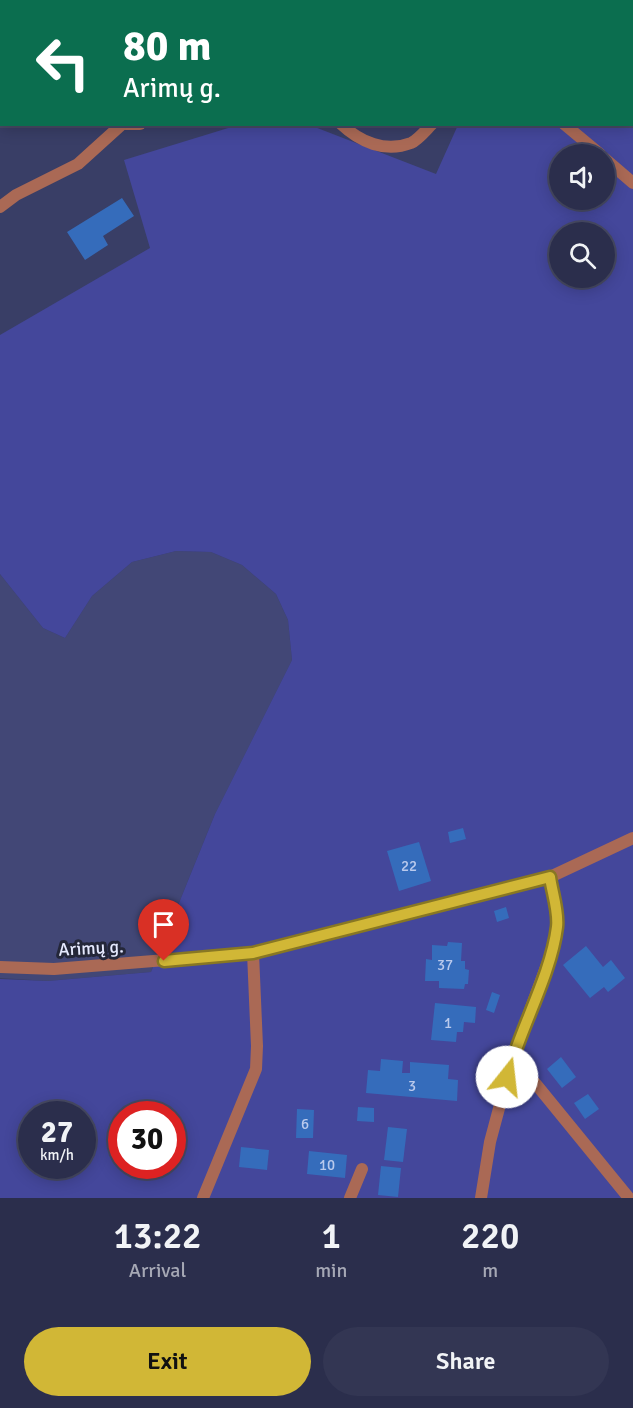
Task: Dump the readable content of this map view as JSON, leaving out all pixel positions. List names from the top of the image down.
{
  "streets": {
    "street": ["Arimų g."]
  },
  "house_numbers": [
    "22",
    "37",
    "1",
    "3",
    "6",
    "10"
  ],
  "page": {
    "turn": ["80 m", "Arimų g."],
    "speed": "27 km/h",
    "limit": "30",
    "eta": [
      "13:22",
      "Arrival",
      "1",
      "min",
      "220",
      "m"
    ],
    "buttons": ["Exit", "Share"]
  }
}
